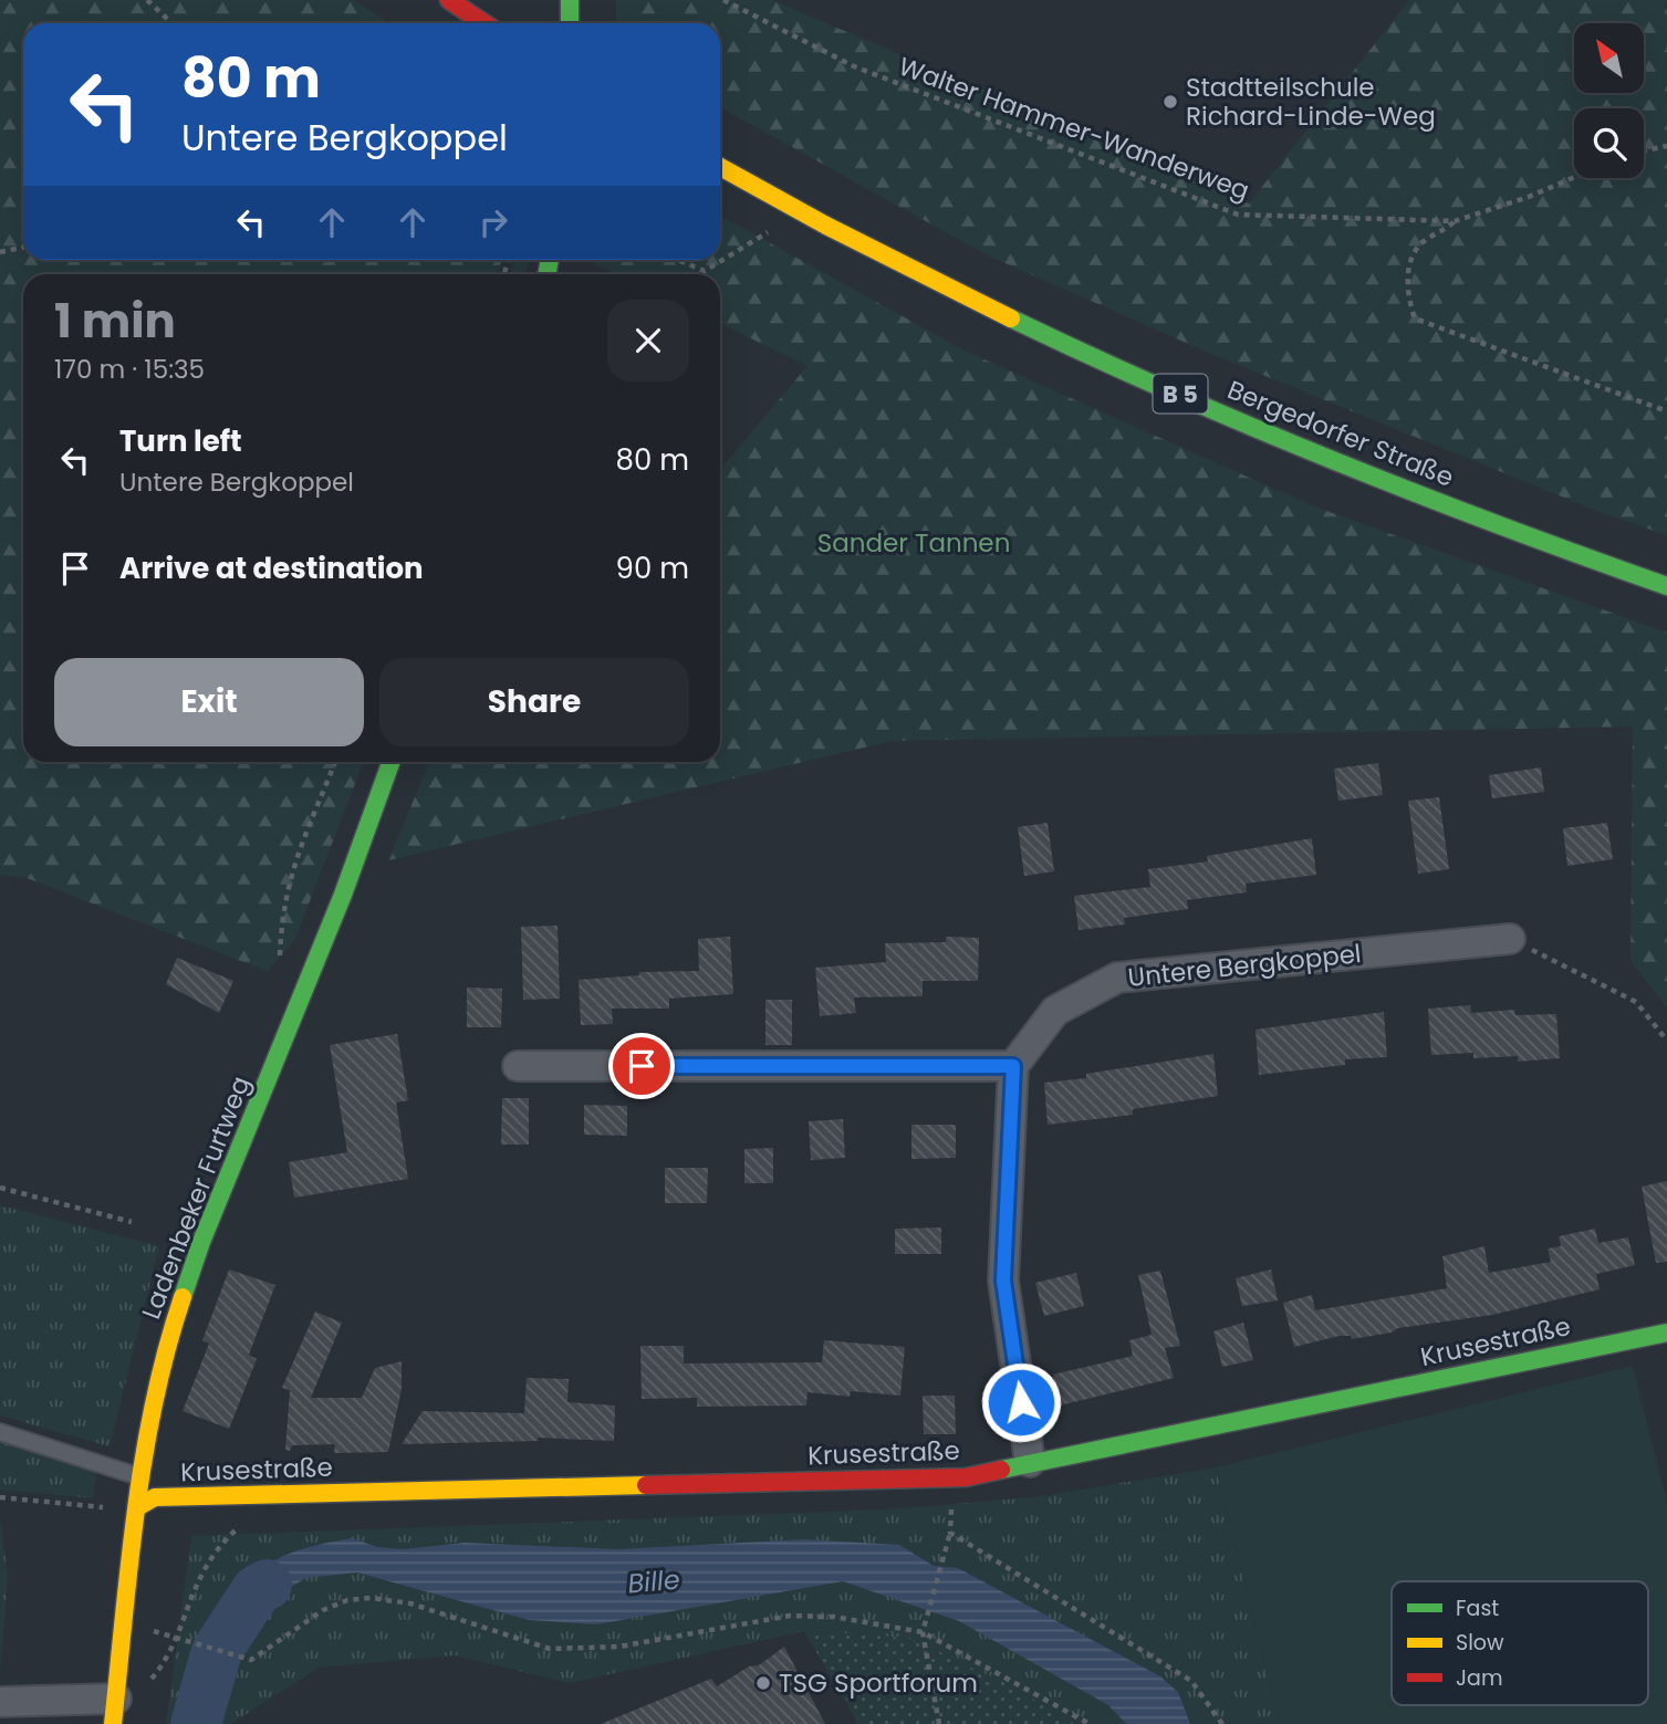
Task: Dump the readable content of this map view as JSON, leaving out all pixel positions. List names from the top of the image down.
{
  "streets": {
    "street": [
      "B 5",
      "Bergedorfer Straße",
      "Untere Bergkoppel",
      "Ladenbeker Furtweg",
      "Krusestraße"
    ],
    "path": ["Walter Hammer-Wanderweg"]
  },
  "crossings": [
    ["Ladenbeker Furtweg", "Krusestraße"]
  ],
  "water": ["Bille"],
  "parks": ["Sander Tannen"],
  "places": ["Stadtteilschule Richard-Linde-Weg", "TSG Sportforum"],
  "legend": ["Fast", "Slow", "Jam"],
  "north": "top left",
  "page": {
    "turn": ["80 m", "Untere Bergkoppel"],
    "heading": ["1 min", "170 m · 15:35"],
    "list": [
      {
        "name": "Turn left",
        "note": "Untere Bergkoppel",
        "value": "80 m"
      },
      {
        "name": "Arrive at destination",
        "value": "90 m"
      }
    ],
    "buttons": ["Exit", "Share"]
  }
}
